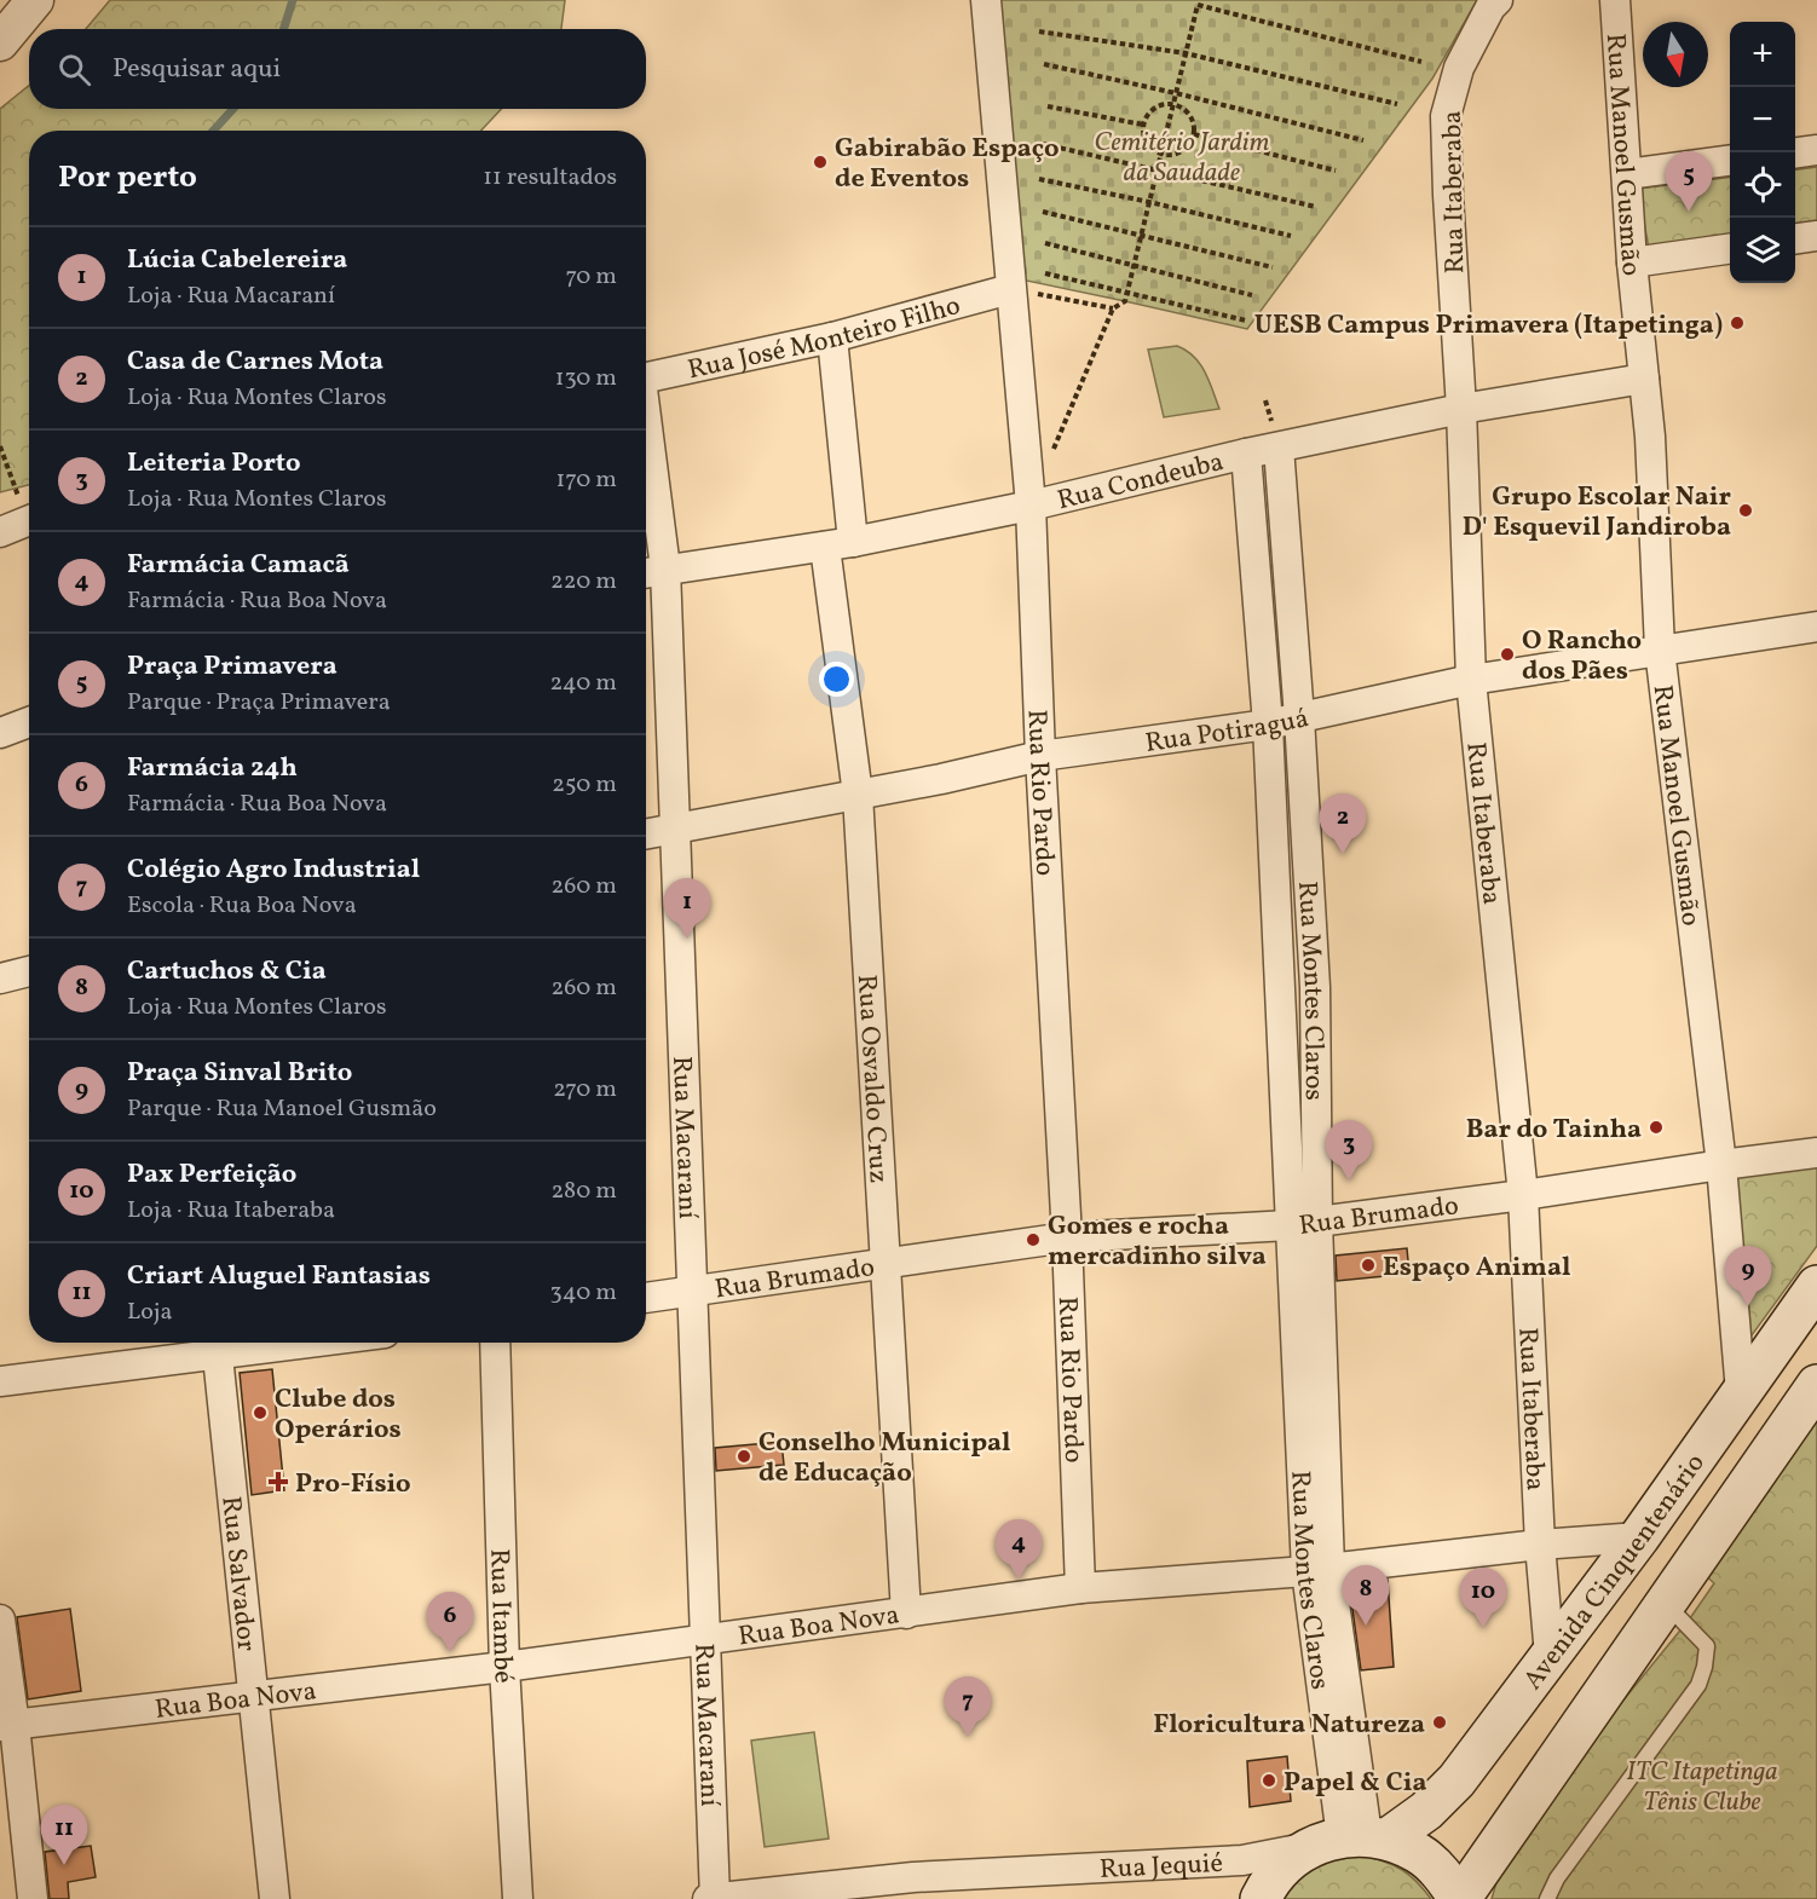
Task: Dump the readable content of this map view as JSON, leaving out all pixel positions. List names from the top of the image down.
{
  "streets": {
    "main road": ["Avenida Cinquentenário"],
    "street": [
      "Rua Manoel Gusmão",
      "Rua Itaberaba",
      "Rua José Monteiro Filho",
      "Rua Condeuba",
      "Rua Potiraguá",
      "Rua Rio Pardo",
      "Rua Montes Claros",
      "Rua Osvaldo Cruz",
      "Rua Macaraní",
      "Rua Brumado",
      "Rua Salvador",
      "Rua Itambé",
      "Rua Boa Nova",
      "Rua Jequié"
    ]
  },
  "crossings": [
    ["Rua Manoel Gusmão", "Rua Condeuba"],
    ["Rua Manoel Gusmão", "Rua Potiraguá"],
    ["Rua Manoel Gusmão", "Rua Brumado"],
    ["Rua Manoel Gusmão", "Avenida Cinquentenário"],
    ["Rua Itaberaba", "Rua Condeuba"],
    ["Rua Itaberaba", "Rua Potiraguá"],
    ["Rua Itaberaba", "Rua Brumado"],
    ["Rua Itaberaba", "Avenida Cinquentenário"],
    ["Rua Itaberaba", "Rua Boa Nova"],
    ["Rua José Monteiro Filho", "Rua Rio Pardo"],
    ["Rua José Monteiro Filho", "Rua Osvaldo Cruz"],
    ["Rua Condeuba", "Rua Rio Pardo"],
    ["Rua Condeuba", "Rua Montes Claros"],
    ["Rua Condeuba", "Rua Osvaldo Cruz"],
    ["Rua Condeuba", "Rua Macaraní"],
    ["Rua Potiraguá", "Rua Rio Pardo"],
    ["Rua Potiraguá", "Rua Montes Claros"],
    ["Rua Potiraguá", "Rua Osvaldo Cruz"],
    ["Rua Potiraguá", "Rua Macaraní"],
    ["Rua Rio Pardo", "Rua Brumado"],
    ["Rua Rio Pardo", "Rua Boa Nova"],
    ["Rua Montes Claros", "Rua Brumado"],
    ["Rua Montes Claros", "Avenida Cinquentenário"],
    ["Rua Montes Claros", "Rua Boa Nova"],
    ["Rua Montes Claros", "Rua Jequié"],
    ["Rua Osvaldo Cruz", "Rua Brumado"],
    ["Rua Osvaldo Cruz", "Rua Boa Nova"],
    ["Rua Macaraní", "Rua Brumado"],
    ["Rua Macaraní", "Rua Boa Nova"],
    ["Rua Macaraní", "Rua Jequié"],
    ["Avenida Cinquentenário", "Rua Boa Nova"],
    ["Avenida Cinquentenário", "Rua Jequié"],
    ["Rua Salvador", "Rua Boa Nova"],
    ["Rua Itambé", "Rua Boa Nova"]
  ],
  "parks": ["Cemitério Jardim da Saudade", "ITC Itapetinga Tênis Clube"],
  "places": {
    "other": [
      "Gabirabão Espaço de Eventos",
      "UESB Campus Primavera (Itapetinga)",
      "Grupo Escolar Nair D' Esquevil Jandiroba",
      "O Rancho dos Pães",
      "Bar do Tainha",
      "Gomes e rocha mercadinho silva",
      "Espaço Animal",
      "Clube dos Operários",
      "Conselho Municipal de Educação",
      "Floricultura Natureza",
      "Papel & Cia"
    ],
    "health": ["Pro-Físio"]
  },
  "north": "bottom",
  "page": {
    "map_buttons": ["+", "−"],
    "search": "Pesquisar aqui",
    "heading": ["Por perto", "11 resultados"],
    "pins": [
      "5",
      "2",
      "1",
      "3",
      "9",
      "4",
      "8",
      "10",
      "6",
      "7",
      "11"
    ],
    "list": [
      {
        "mark": "1",
        "name": "Lúcia Cabelereira",
        "note": "Loja · Rua Macaraní",
        "value": "70 m"
      },
      {
        "mark": "2",
        "name": "Casa de Carnes Mota",
        "note": "Loja · Rua Montes Claros",
        "value": "130 m"
      },
      {
        "mark": "3",
        "name": "Leiteria Porto",
        "note": "Loja · Rua Montes Claros",
        "value": "170 m"
      },
      {
        "mark": "4",
        "name": "Farmácia Camacã",
        "note": "Farmácia · Rua Boa Nova",
        "value": "220 m"
      },
      {
        "mark": "5",
        "name": "Praça Primavera",
        "note": "Parque · Praça Primavera",
        "value": "240 m"
      },
      {
        "mark": "6",
        "name": "Farmácia 24h",
        "note": "Farmácia · Rua Boa Nova",
        "value": "250 m"
      },
      {
        "mark": "7",
        "name": "Colégio Agro Industrial",
        "note": "Escola · Rua Boa Nova",
        "value": "260 m"
      },
      {
        "mark": "8",
        "name": "Cartuchos & Cia",
        "note": "Loja · Rua Montes Claros",
        "value": "260 m"
      },
      {
        "mark": "9",
        "name": "Praça Sinval Brito",
        "note": "Parque · Rua Manoel Gusmão",
        "value": "270 m"
      },
      {
        "mark": "10",
        "name": "Pax Perfeição",
        "note": "Loja · Rua Itaberaba",
        "value": "280 m"
      },
      {
        "mark": "11",
        "name": "Criart Aluguel Fantasias",
        "note": "Loja",
        "value": "340 m"
      }
    ]
  }
}
